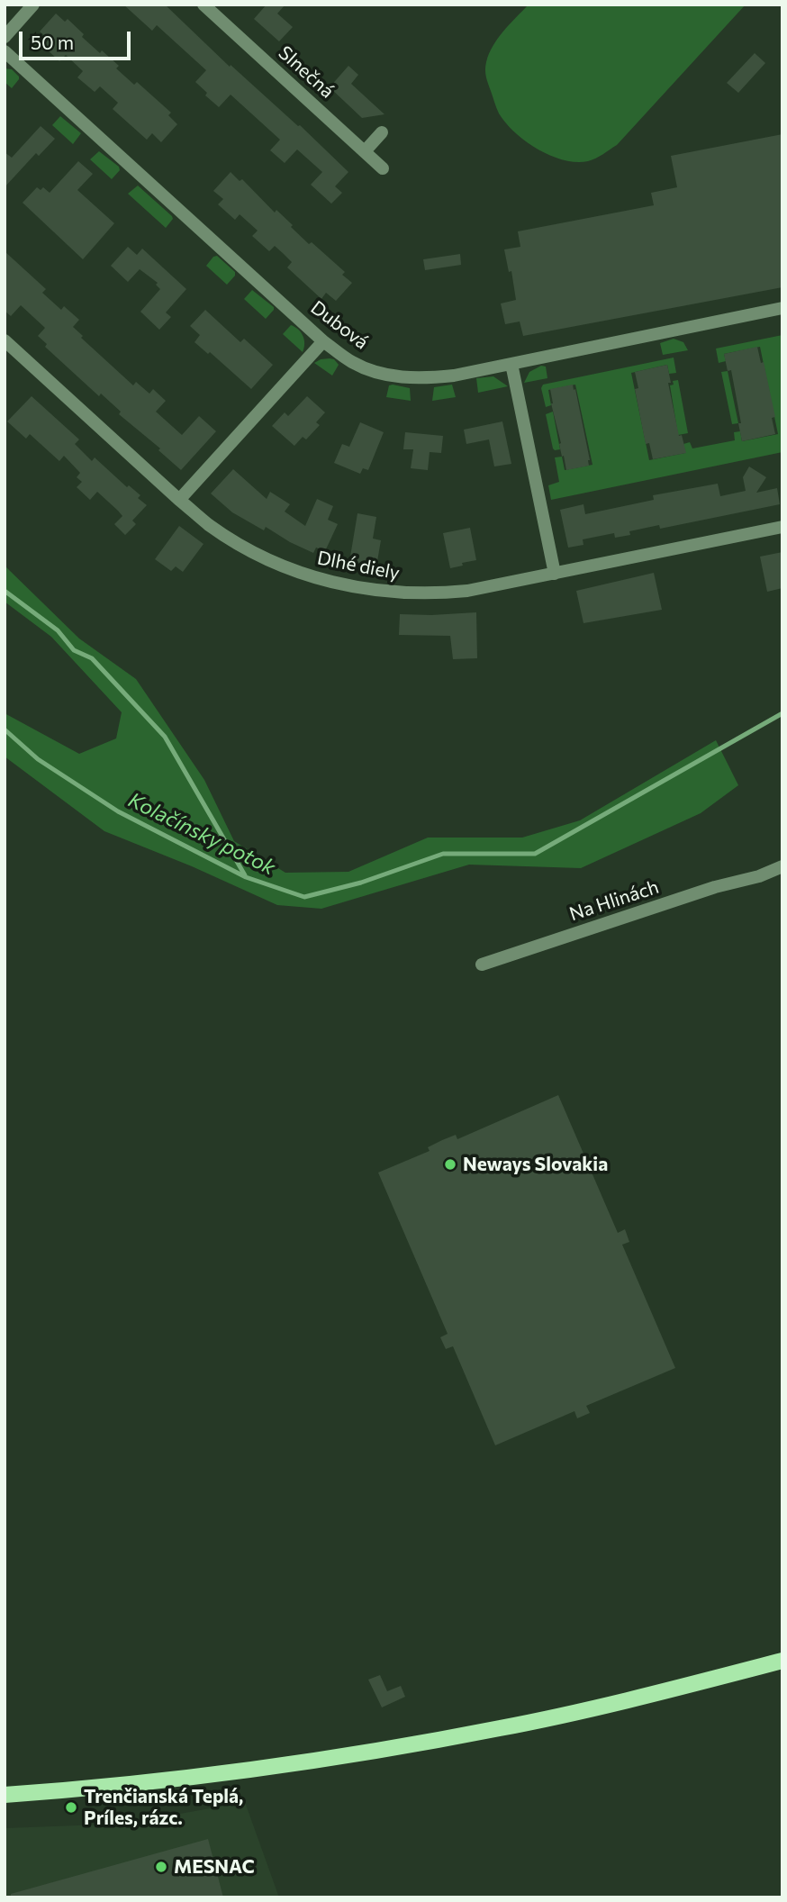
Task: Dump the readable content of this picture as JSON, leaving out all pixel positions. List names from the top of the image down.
{
  "streets": {
    "street": [
      "Slnečná",
      "Dubová",
      "Dlhé diely",
      "Na Hlinách"
    ]
  },
  "water": ["Kolačínsky potok"],
  "places": ["Neways Slovakia", "Trenčianská Teplá, Príles, rázc.", "MESNAC"],
  "scale_bar": "50 m"
}
